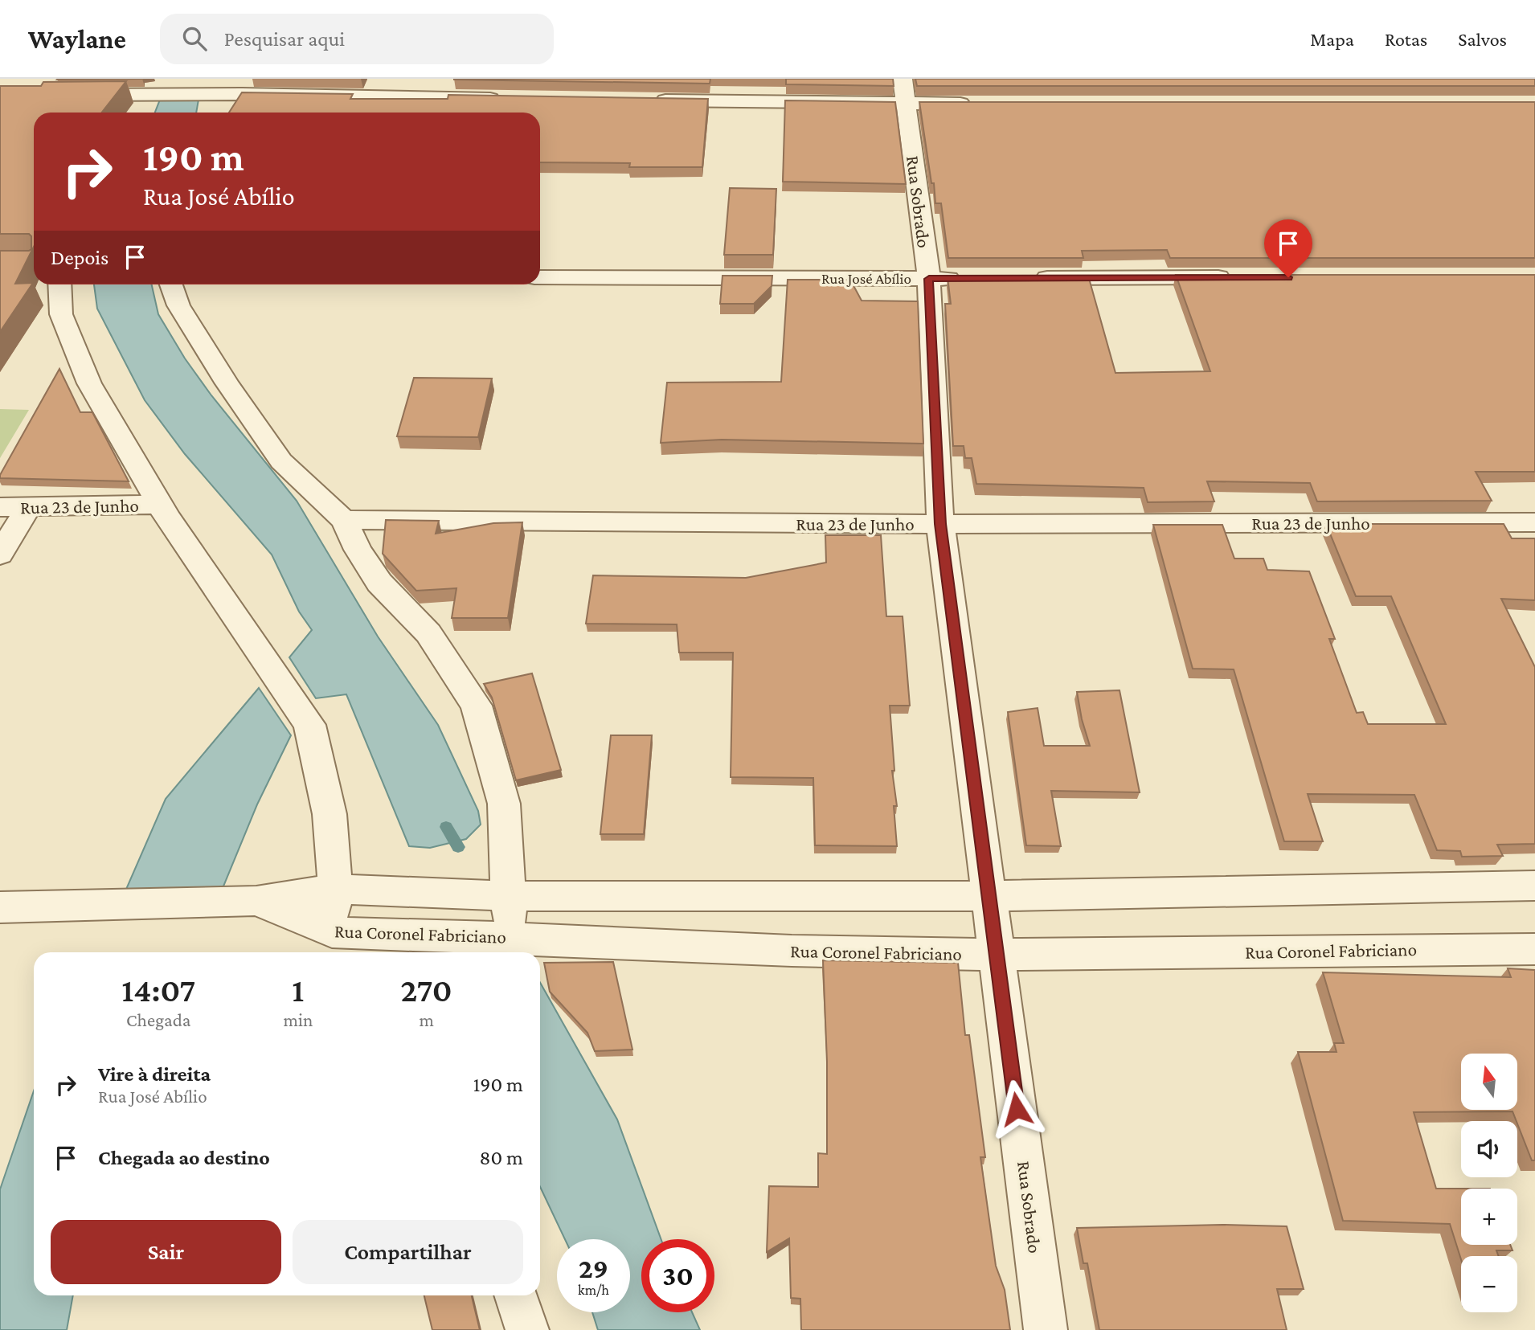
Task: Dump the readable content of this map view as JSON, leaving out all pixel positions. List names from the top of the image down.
{
  "streets": {
    "street": [
      "Rua Sobrado",
      "Rua José Abílio",
      "Rua 23 de Junho",
      "Rua Coronel Fabriciano"
    ]
  },
  "crossings": [
    ["Rua Sobrado", "Rua José Abílio"],
    ["Rua Sobrado", "Rua 23 de Junho"],
    ["Rua Sobrado", "Rua Coronel Fabriciano"]
  ],
  "north": "top",
  "page": {
    "header": "Waylane",
    "search": "Pesquisar aqui",
    "nav": ["Mapa", "Rotas", "Salvos"],
    "turn": ["190 m", "Rua José Abílio"],
    "then": "Depois",
    "eta": [
      "14:07",
      "Chegada",
      "1",
      "min",
      "270",
      "m"
    ],
    "list": [
      {
        "name": "Vire à direita",
        "note": "Rua José Abílio",
        "value": "190 m"
      },
      {
        "name": "Chegada ao destino",
        "value": "80 m"
      }
    ],
    "map_buttons": ["+", "−"],
    "buttons": ["Sair", "Compartilhar"],
    "speed": "29 km/h",
    "limit": "30"
  }
}
